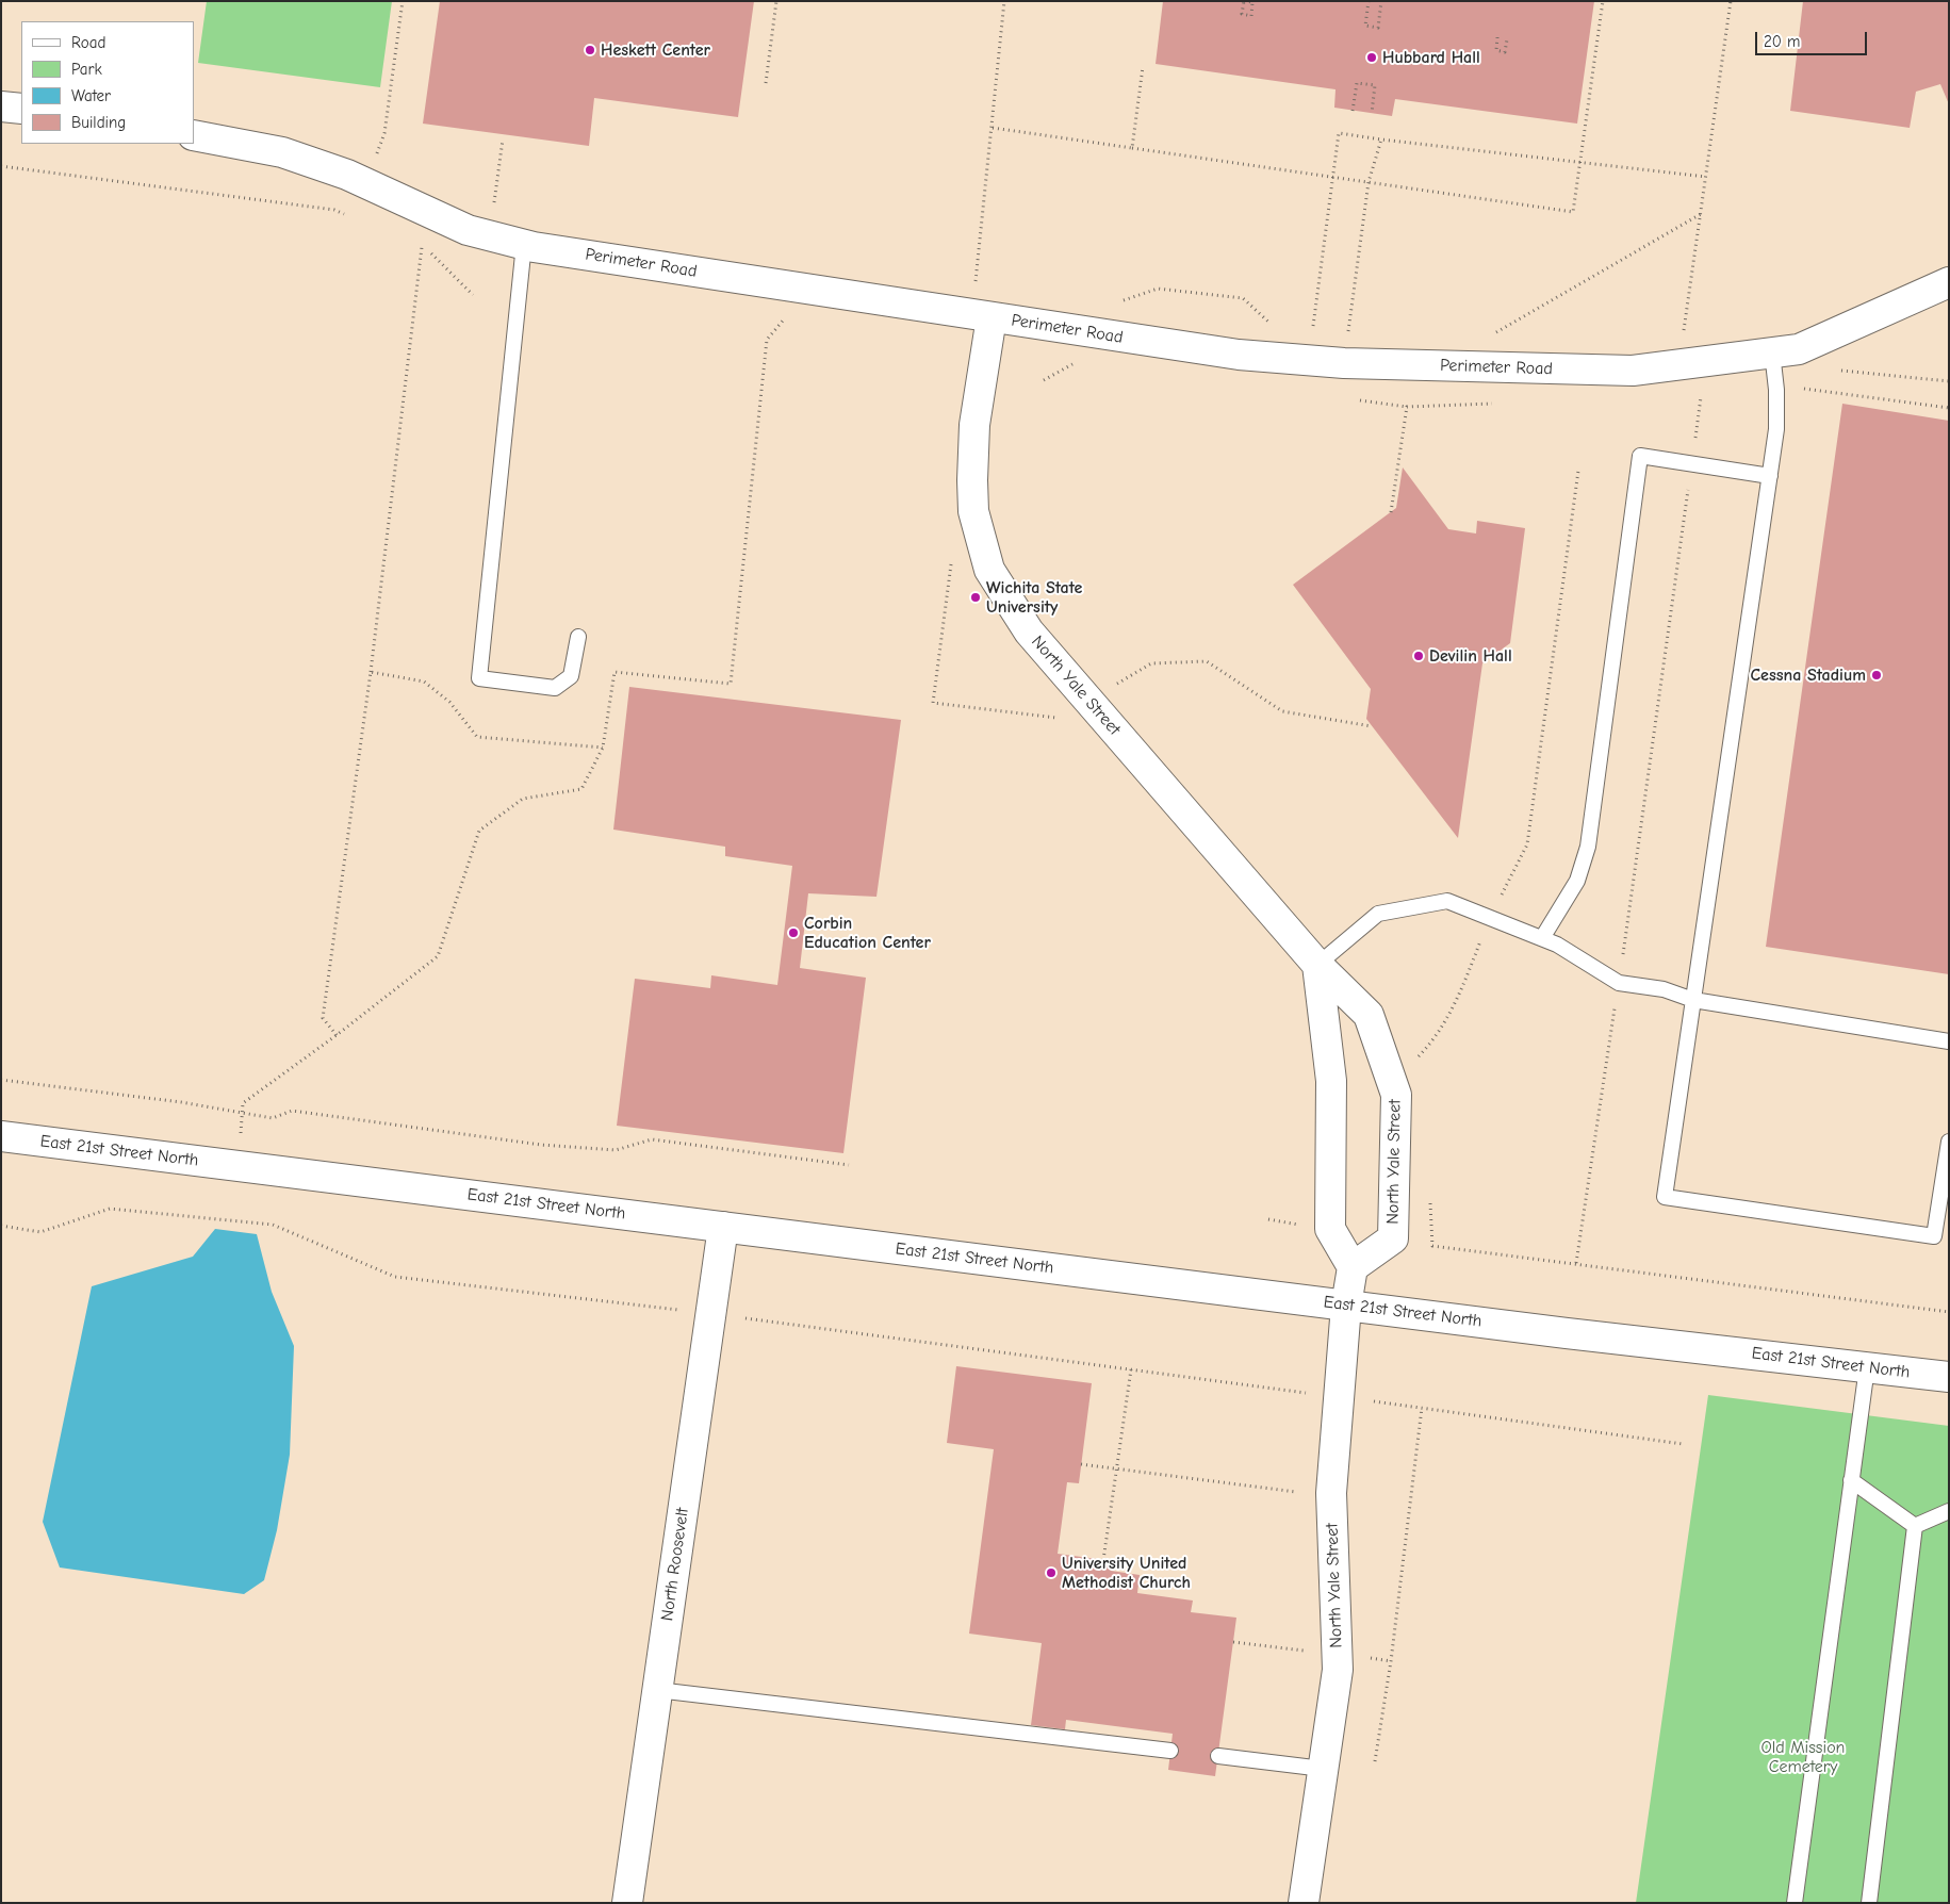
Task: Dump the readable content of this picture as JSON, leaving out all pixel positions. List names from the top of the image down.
{
  "streets": {
    "street": [
      "Perimeter Road",
      "North Yale Street",
      "East 21st Street North",
      "North Roosevelt"
    ]
  },
  "crossings": [
    ["Perimeter Road", "North Yale Street"],
    ["North Yale Street", "East 21st Street North"],
    ["East 21st Street North", "North Roosevelt"]
  ],
  "parks": ["Old Mission Cemetery"],
  "places": [
    "Heskett Center",
    "Hubbard Hall",
    "Wichita State University",
    "Devilin Hall",
    "Cessna Stadium",
    "Corbin Education Center",
    "University United Methodist Church"
  ],
  "legend": [
    "Road",
    "Park",
    "Water",
    "Building"
  ],
  "scale_bar": "20 m"
}
